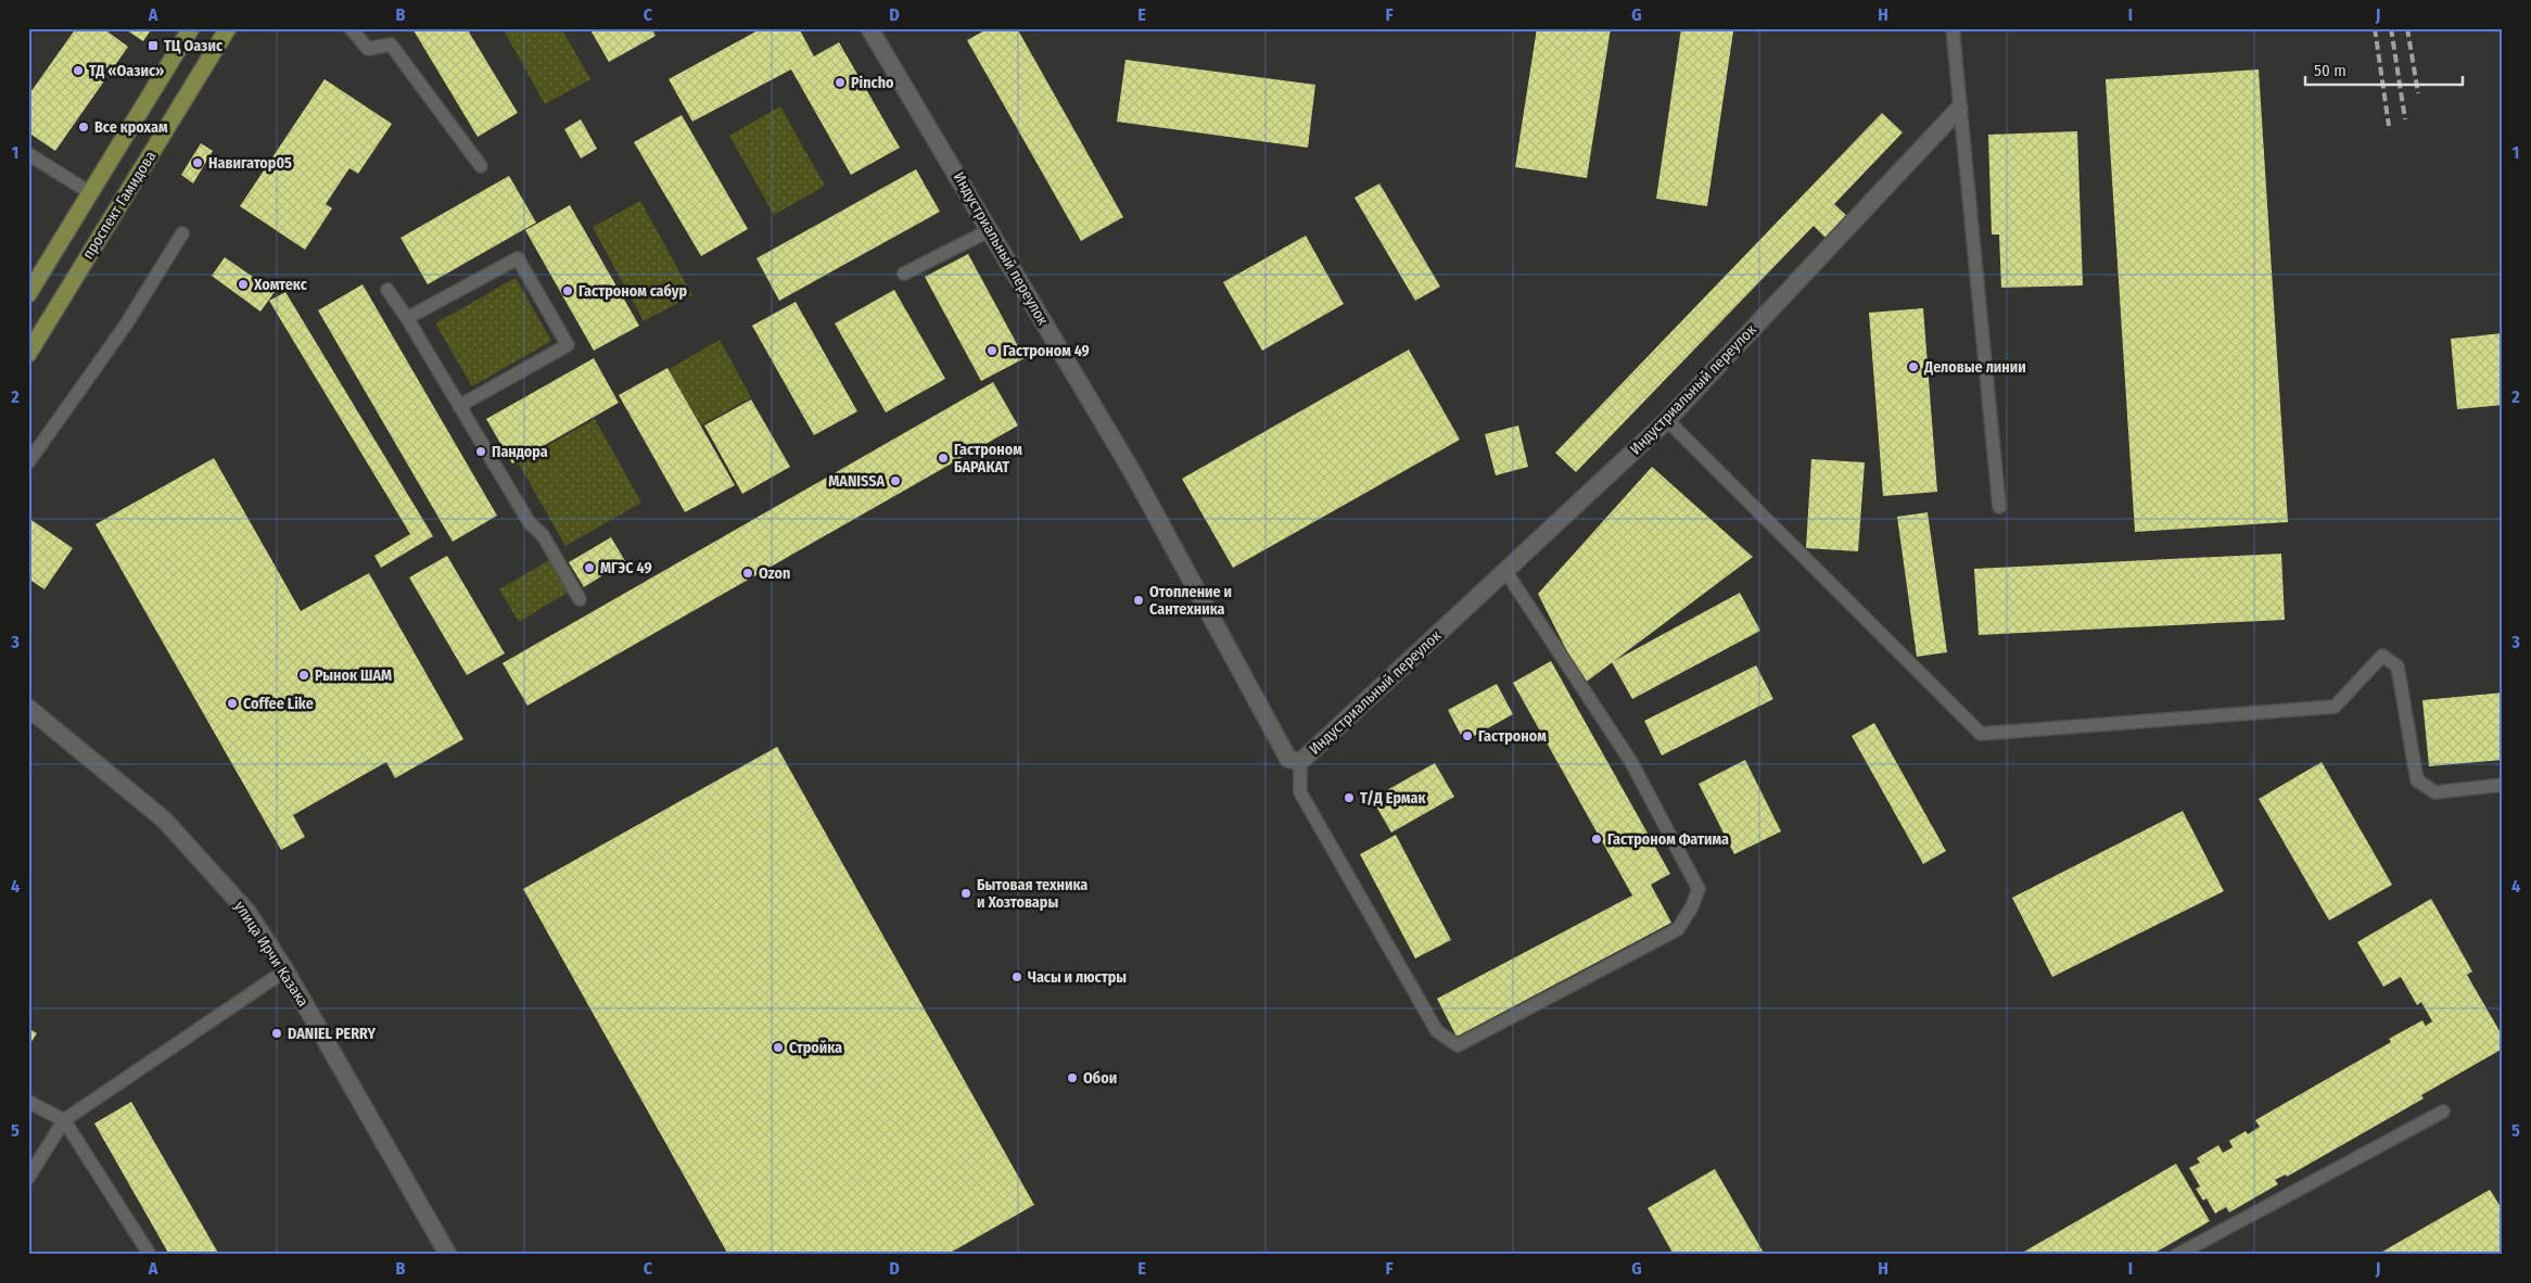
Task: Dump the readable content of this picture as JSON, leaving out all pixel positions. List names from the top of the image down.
{
  "streets": {
    "main road": ["проспект Гамидова"],
    "street": ["Индустриальный переулок", "улица Ирчи Казака"]
  },
  "places": {
    "transit": ["ТЦ Оазис"],
    "other": [
      "ТД «Оазис»",
      "Pincho",
      "Все крохам",
      "Навигатор05",
      "Хомтекс",
      "Гастроном сабур",
      "Гастроном 49",
      "Деловые линии",
      "Пандора",
      "Гастроном БАРАКАТ",
      "MANISSA",
      "МГЭС 49",
      "Ozon",
      "Отопление и Сантехника",
      "Рынок ШАМ",
      "Coffee Like",
      "Гастроном",
      "Т/Д Ермак",
      "Гастроном Фатима",
      "Бытовая техника и Хозтовары",
      "Часы и люстры",
      "DANIEL PERRY",
      "Стройка",
      "Обои"
    ]
  },
  "scale_bar": "50 m",
  "grid": {
    "columns": [
      "A",
      "B",
      "C",
      "D",
      "E",
      "F",
      "G",
      "H",
      "I",
      "J"
    ],
    "rows": [
      "1",
      "2",
      "3",
      "4",
      "5"
    ]
  }
}
